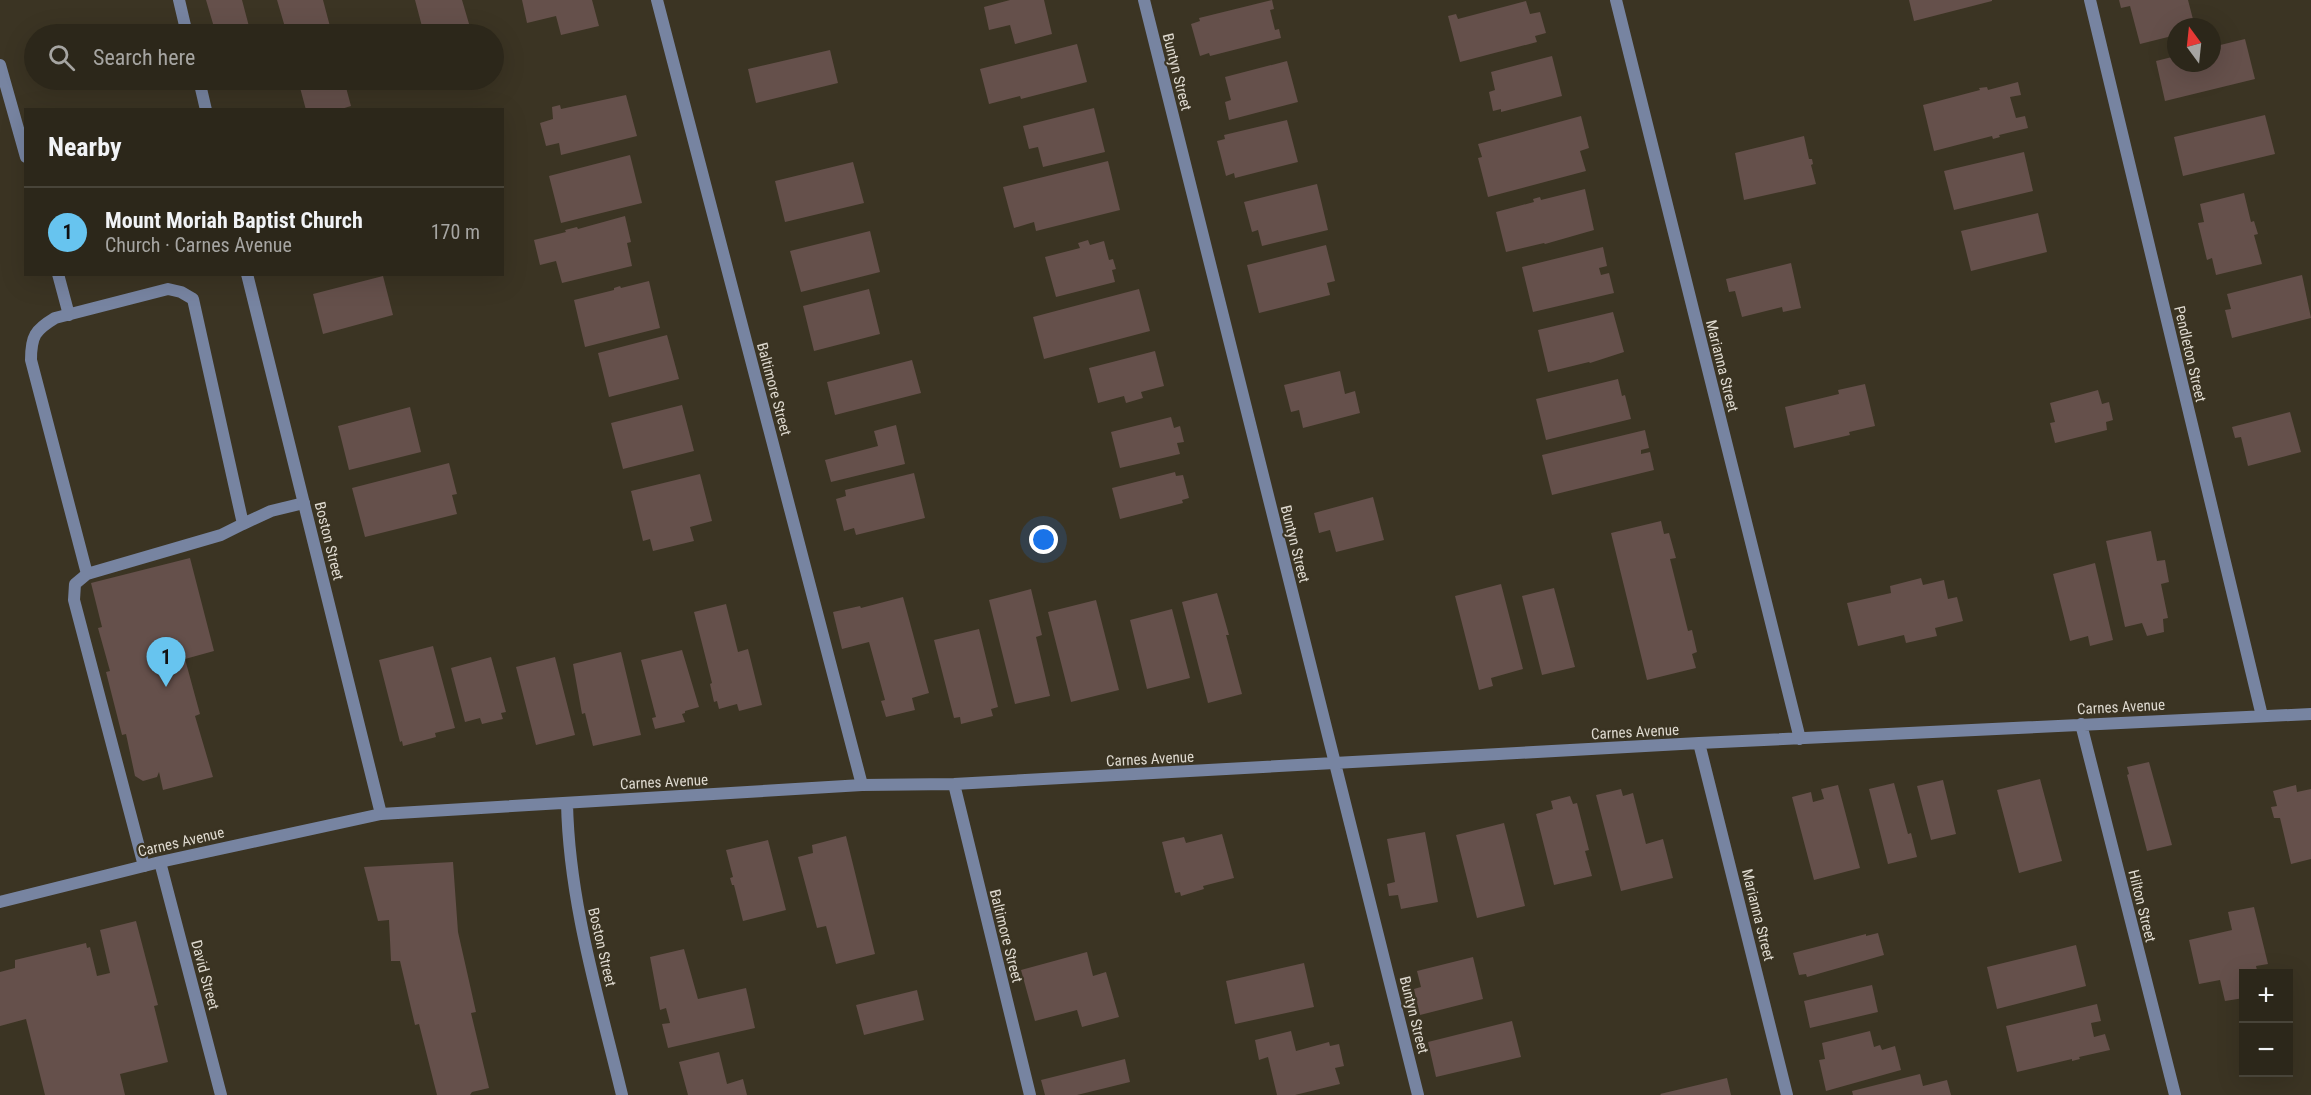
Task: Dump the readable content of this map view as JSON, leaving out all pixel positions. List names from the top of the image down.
{
  "streets": {
    "street": [
      "Buntyn Street",
      "Pendleton Street",
      "Marianna Street",
      "Baltimore Street",
      "Boston Street",
      "Carnes Avenue",
      "Hilton Street",
      "David Street"
    ]
  },
  "crossings": [
    ["Buntyn Street", "Carnes Avenue"],
    ["Pendleton Street", "Carnes Avenue"],
    ["Marianna Street", "Carnes Avenue"],
    ["Baltimore Street", "Carnes Avenue"],
    ["Boston Street", "Carnes Avenue"],
    ["Carnes Avenue", "Hilton Street"],
    ["Carnes Avenue", "David Street"]
  ],
  "north": "top",
  "page": {
    "search": "Search here",
    "heading": "Nearby",
    "list": [
      {
        "mark": "1",
        "name": "Mount Moriah Baptist Church",
        "note": "Church · Carnes Avenue",
        "value": "170 m"
      }
    ],
    "pins": "1",
    "map_buttons": ["+", "−"]
  }
}
